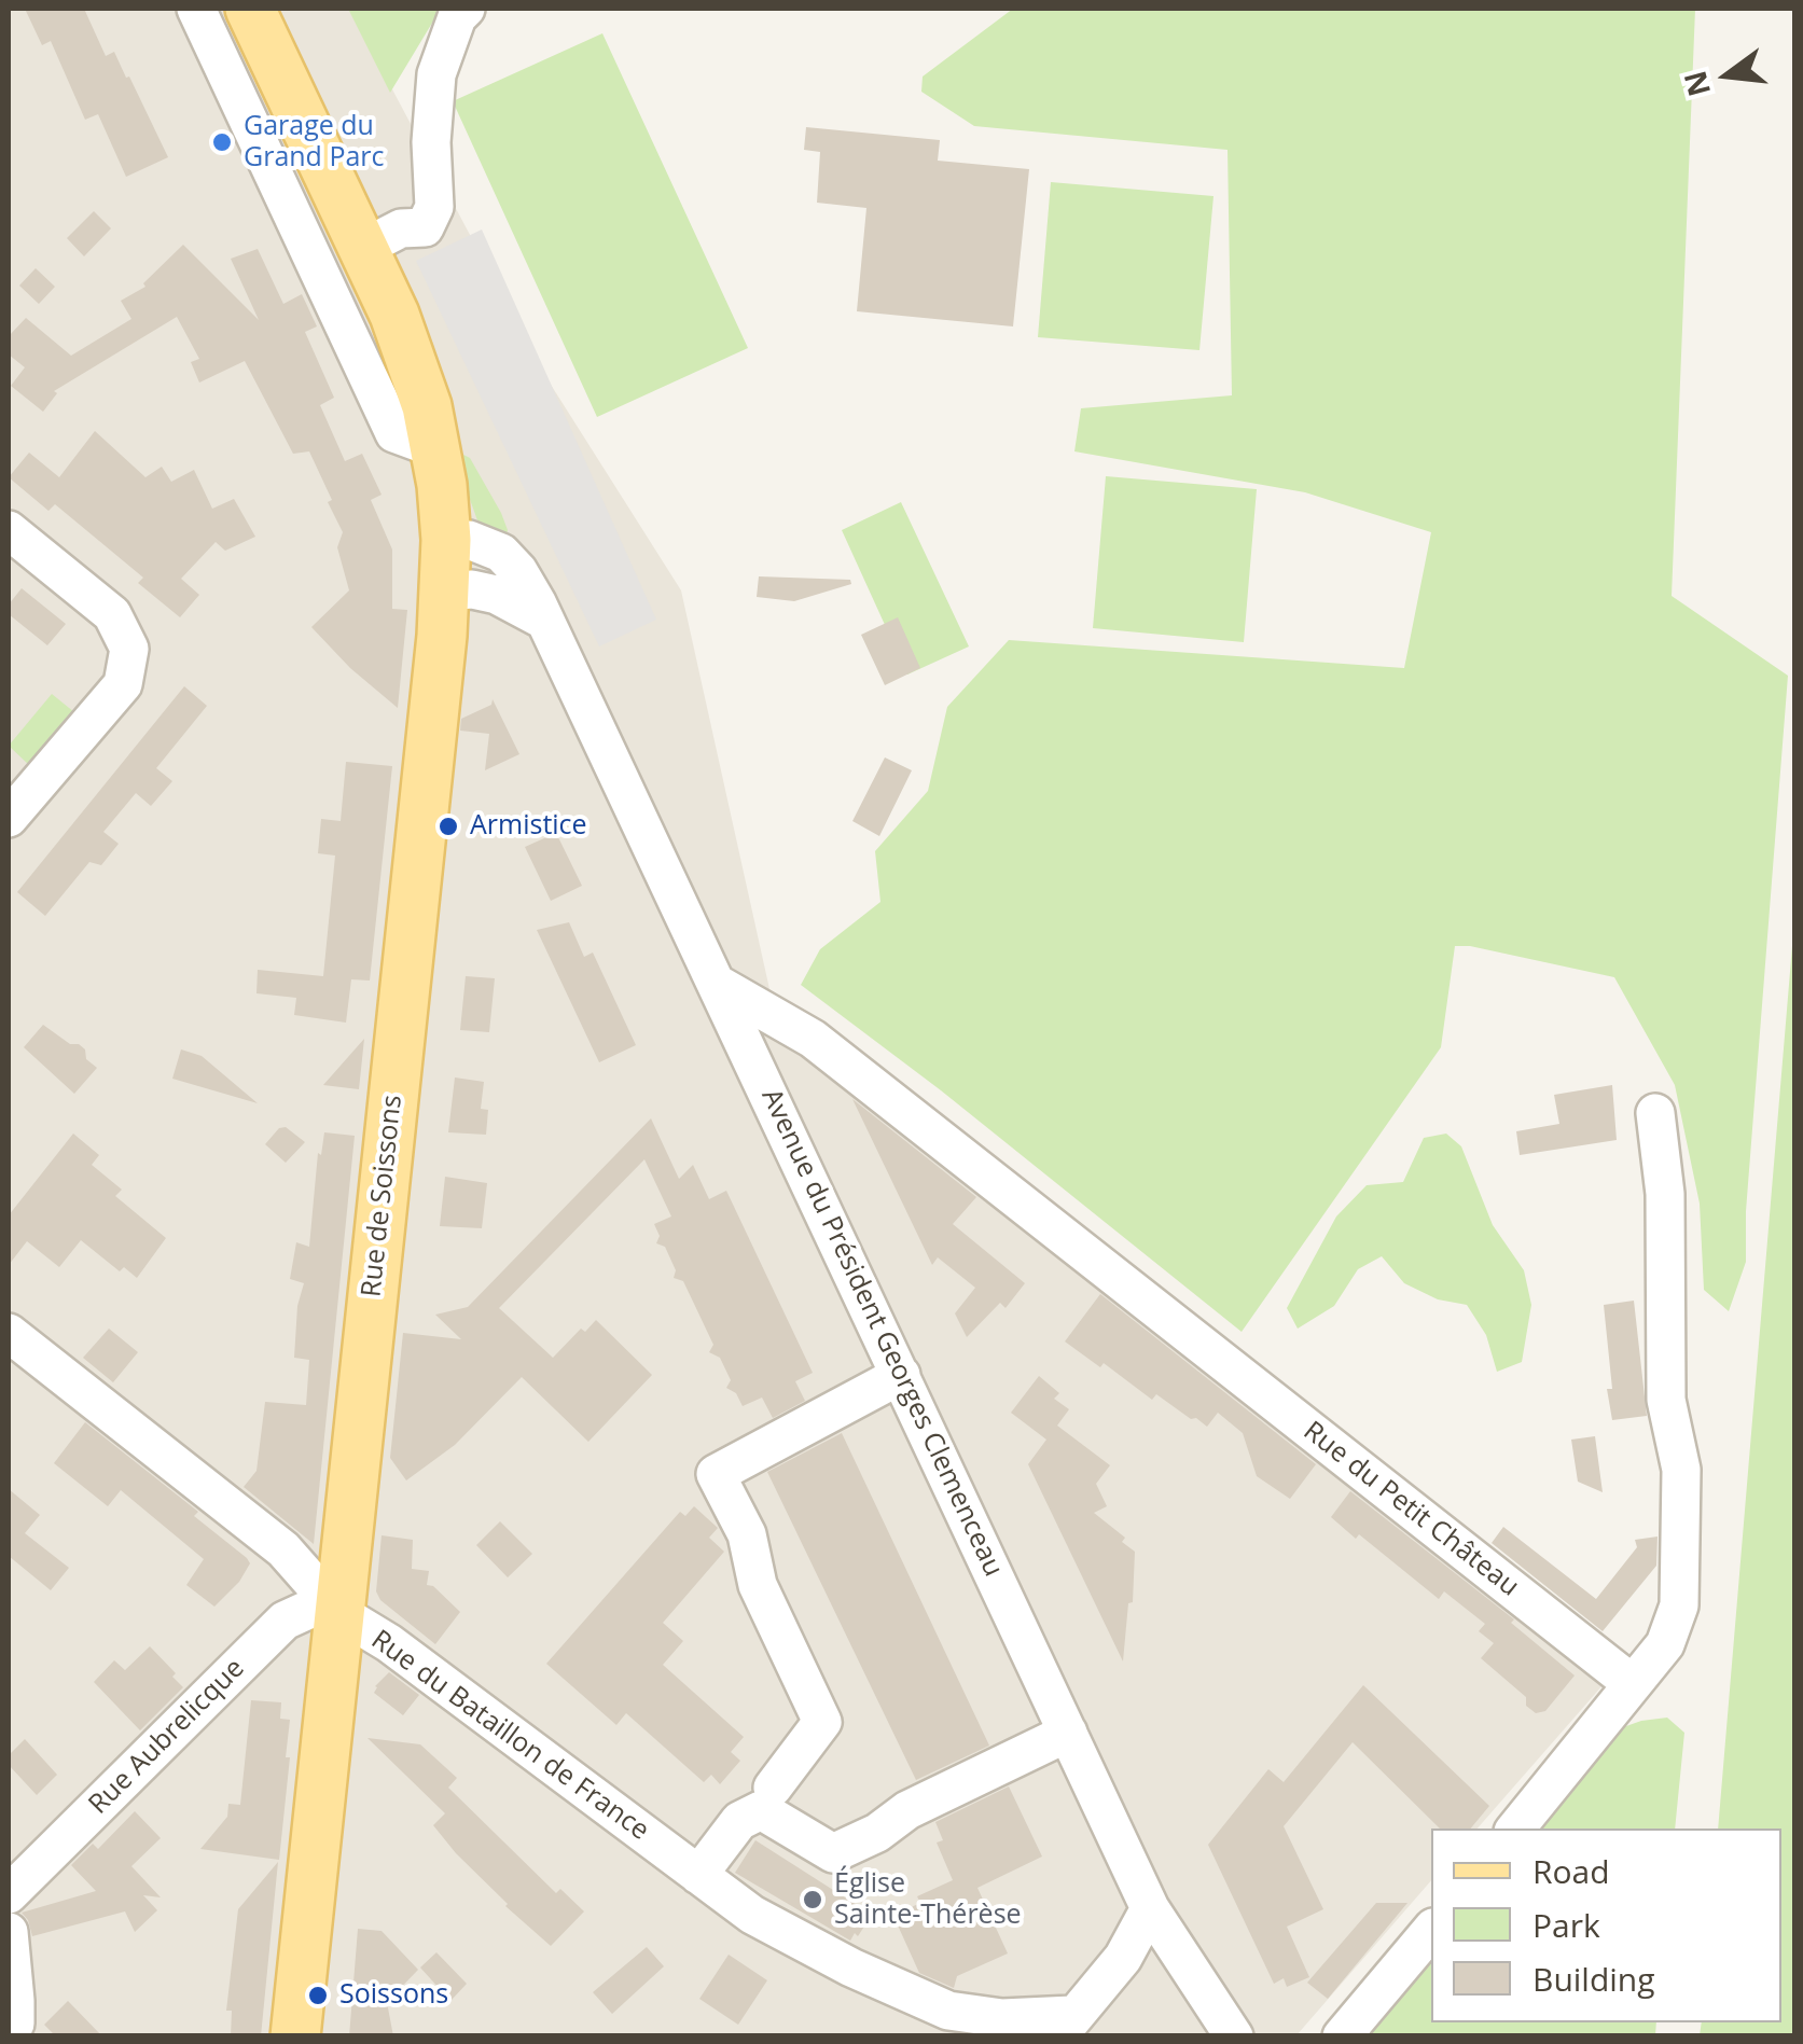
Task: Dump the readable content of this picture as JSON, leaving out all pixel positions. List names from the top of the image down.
{
  "streets": {
    "main road": ["Rue de Soissons"],
    "street": [
      "Avenue du Président Georges Clemenceau",
      "Rue du Petit Château",
      "Rue du Bataillon de France",
      "Rue Aubrelicque"
    ]
  },
  "crossings": [
    ["Rue de Soissons", "Avenue du Président Georges Clemenceau"],
    ["Rue de Soissons", "Rue du Bataillon de France"],
    ["Rue de Soissons", "Rue Aubrelicque"],
    ["Avenue du Président Georges Clemenceau", "Rue du Petit Château"],
    ["Rue du Bataillon de France", "Rue Aubrelicque"]
  ],
  "places": [
    "Garage du Grand Parc",
    "Armistice",
    "Église Sainte-Thérèse",
    "Soissons"
  ],
  "legend": ["Road", "Park", "Building"],
  "north": "left"
}
